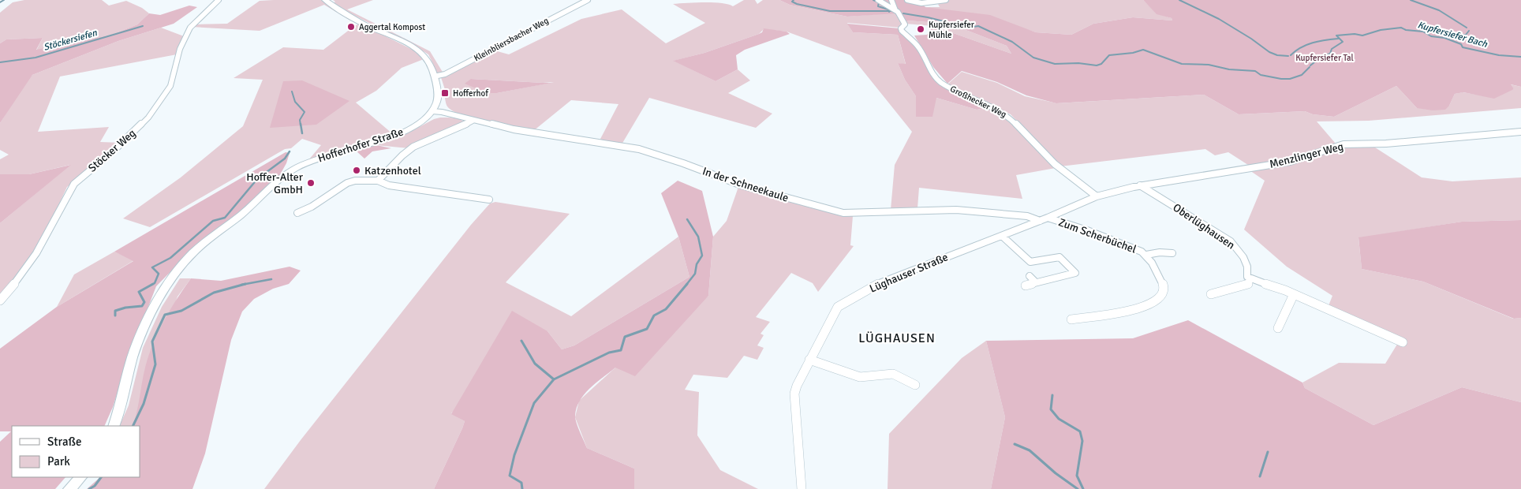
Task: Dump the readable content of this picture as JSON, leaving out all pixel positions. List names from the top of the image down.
{
  "streets": {
    "street": [
      "Kleinbliersbacher Weg",
      "Großhecker Weg",
      "Hofferhofer Straße",
      "Stöcker Weg",
      "Menzlinger Weg",
      "In der Schneekaule",
      "Oberlüghausen",
      "Zum Scherbüchel",
      "Lüghauser Straße"
    ]
  },
  "crossings": [
    ["Großhecker Weg", "Lüghauser Straße"],
    ["Hofferhofer Straße", "In der Schneekaule"],
    ["Menzlinger Weg", "Oberlüghausen"],
    ["Menzlinger Weg", "Lüghauser Straße"],
    ["In der Schneekaule", "Lüghauser Straße"],
    ["Oberlüghausen", "Lüghauser Straße"],
    ["Zum Scherbüchel", "Lüghauser Straße"]
  ],
  "districts": ["LÜGHAUSEN"],
  "water": ["Kupfersiefer Bach", "Stöckersiefen"],
  "parks": ["Kupfersiefer Tal"],
  "places": {
    "other": [
      "Aggertal Kompost",
      "Kupfersiefer Mühle",
      "Katzenhotel",
      "Hoffer-Alter GmbH"
    ],
    "transit": ["Hofferhof"]
  },
  "legend": ["Straße", "Park"]
}
